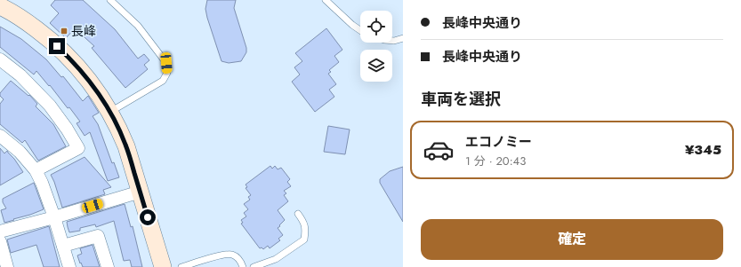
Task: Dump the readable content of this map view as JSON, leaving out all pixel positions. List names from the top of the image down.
{
  "places": {
    "transit": ["長峰"]
  },
  "page": {
    "banner": ["長峰中央通り", "長峰中央通り"],
    "heading": "車両を選択",
    "list": [
      {
        "name": "エコノミー",
        "note": "1 分 · 20:43",
        "value": "¥345"
      }
    ],
    "buttons": "確定"
  }
}
